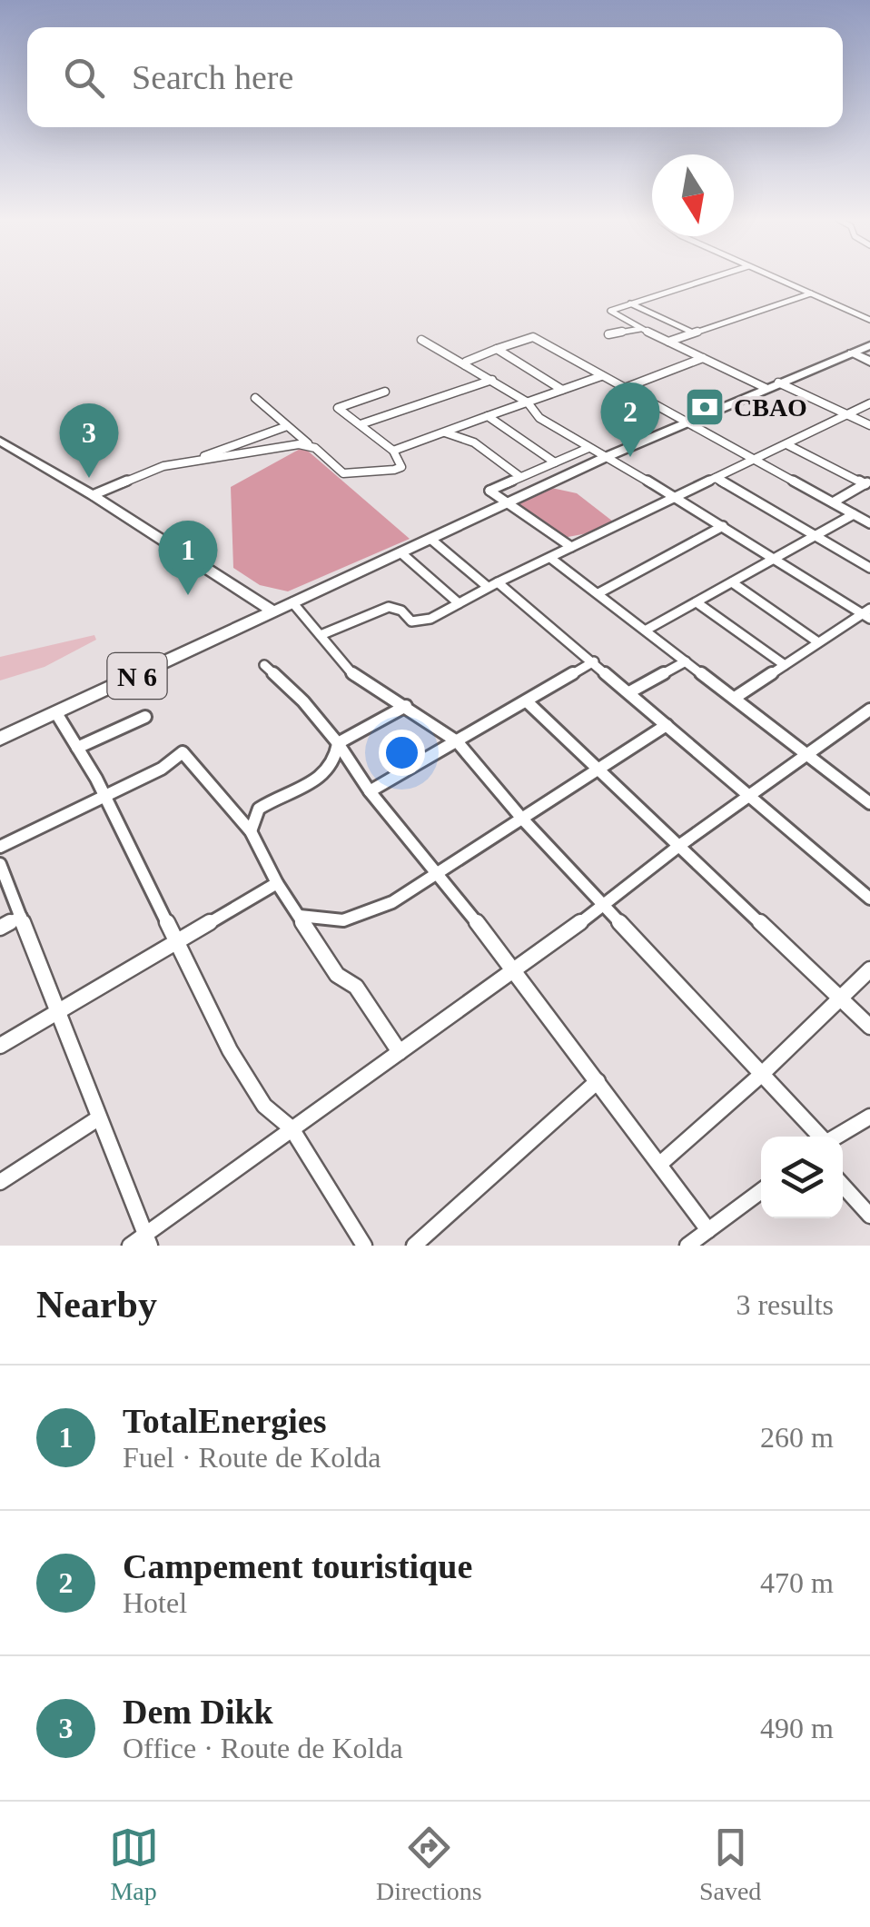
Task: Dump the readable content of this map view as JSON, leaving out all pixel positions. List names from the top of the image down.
{
  "streets": {
    "main road": ["N 6"]
  },
  "places": {
    "bank": ["CBAO"]
  },
  "north": "bottom",
  "page": {
    "search": "Search here",
    "pins": ["2", "3", "1"],
    "heading": ["Nearby", "3 results"],
    "list": [
      {
        "mark": "1",
        "name": "TotalEnergies",
        "note": "Fuel · Route de Kolda",
        "value": "260 m"
      },
      {
        "mark": "2",
        "name": "Campement touristique",
        "note": "Hotel",
        "value": "470 m"
      },
      {
        "mark": "3",
        "name": "Dem Dikk",
        "note": "Office · Route de Kolda",
        "value": "490 m"
      }
    ],
    "nav": ["Map", "Directions", "Saved"]
  }
}
